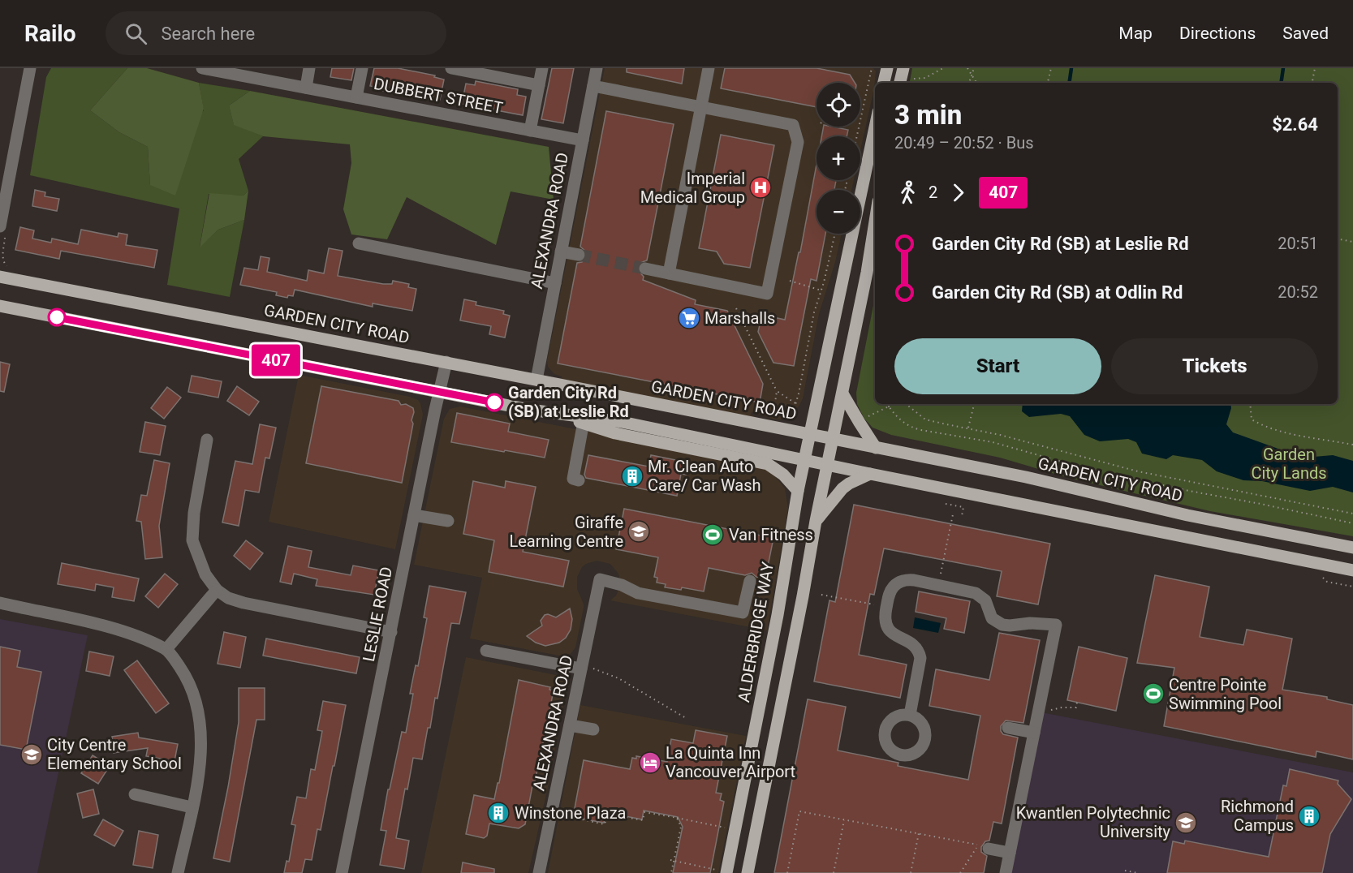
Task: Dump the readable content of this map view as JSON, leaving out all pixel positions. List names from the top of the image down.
{
  "streets": {
    "main road": ["GARDEN CITY ROAD", "ALDERBRIDGE WAY"],
    "street": ["DUBBERT STREET", "ALEXANDRA ROAD", "LESLIE ROAD"]
  },
  "crossings": [
    ["DUBBERT STREET", "ALEXANDRA ROAD"],
    ["ALEXANDRA ROAD", "GARDEN CITY ROAD"],
    ["GARDEN CITY ROAD", "LESLIE ROAD"],
    ["GARDEN CITY ROAD", "ALDERBRIDGE WAY"]
  ],
  "parks": ["Garden City Lands"],
  "places": {
    "hospital": ["Imperial Medical Group"],
    "supermarket": ["Marshalls"],
    "other": ["Garden City Rd (SB) at Leslie Rd"],
    "building": ["Mr. Clean Auto Care/ Car Wash", "Winstone Plaza", "Richmond Campus"],
    "school or university": ["Giraffe Learning Centre", "City Centre Elementary School", "Kwantlen Polytechnic University"],
    "sports": ["Van Fitness", "Centre Pointe Swimming Pool"],
    "hotel": ["La Quinta Inn Vancouver Airport"]
  },
  "lines": ["bus line 407"],
  "page": {
    "header": "Railo",
    "search": "Search here",
    "nav": ["Map", "Directions", "Saved"],
    "on_map": "407",
    "map_buttons": ["+", "−"],
    "heading": ["3 min", "20:49 – 20:52 · Bus", "$2.64"],
    "legs": ["2", "407"],
    "list": [
      {
        "name": "Garden City Rd (SB) at Leslie Rd",
        "value": "20:51"
      },
      {
        "name": "Garden City Rd (SB) at Odlin Rd",
        "value": "20:52"
      }
    ],
    "buttons": ["Start", "Tickets"]
  }
}
